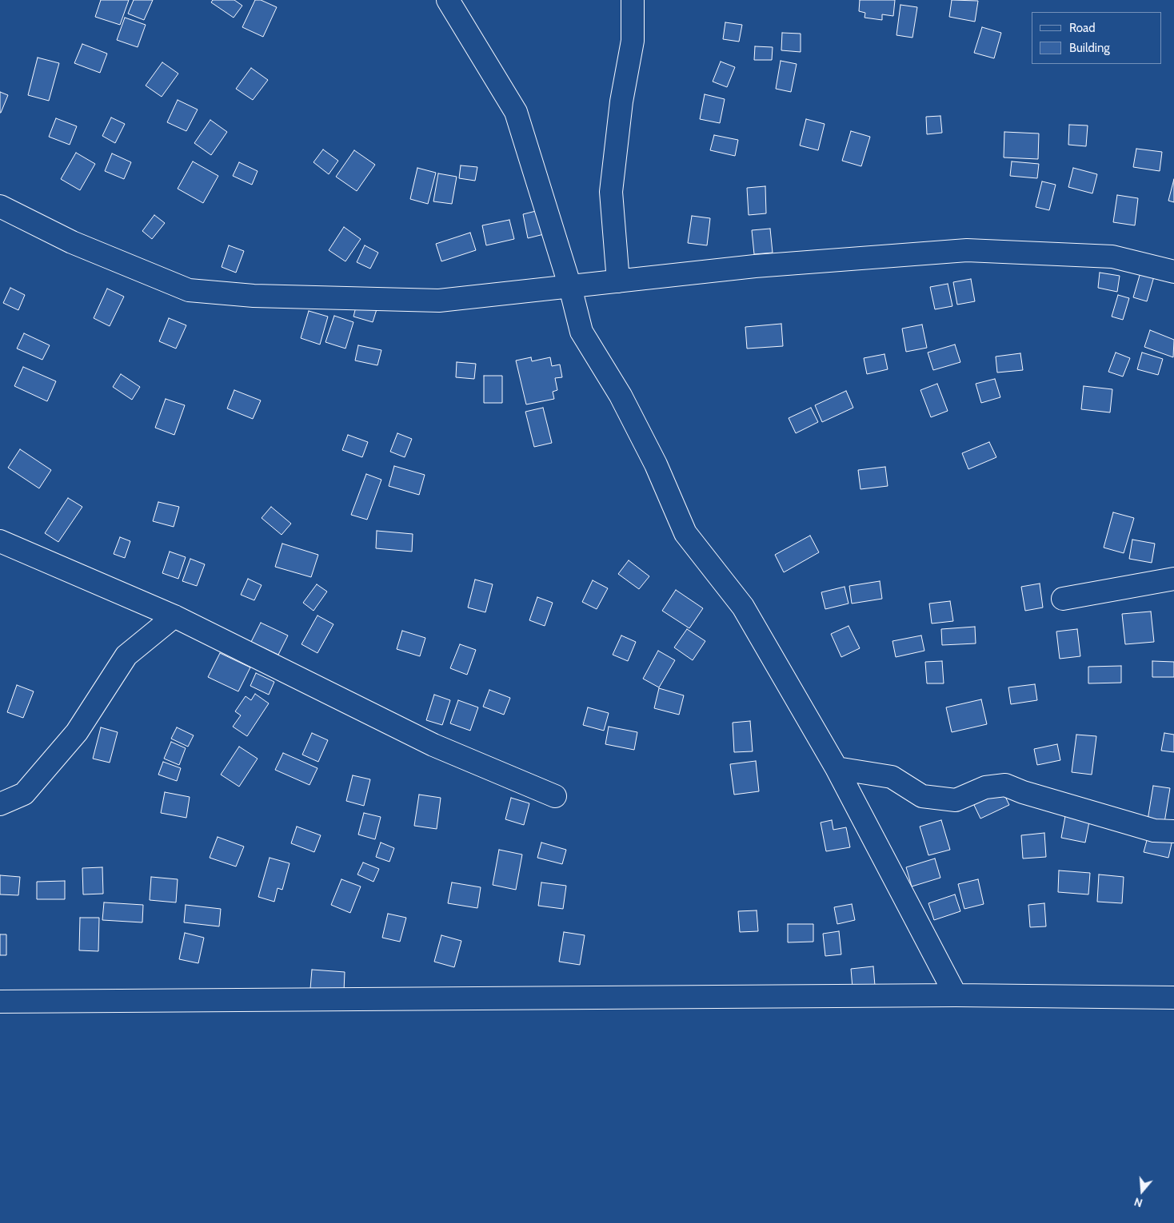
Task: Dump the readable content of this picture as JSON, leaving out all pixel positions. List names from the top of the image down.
{
  "legend": ["Road", "Building"],
  "north": "bottom"
}
